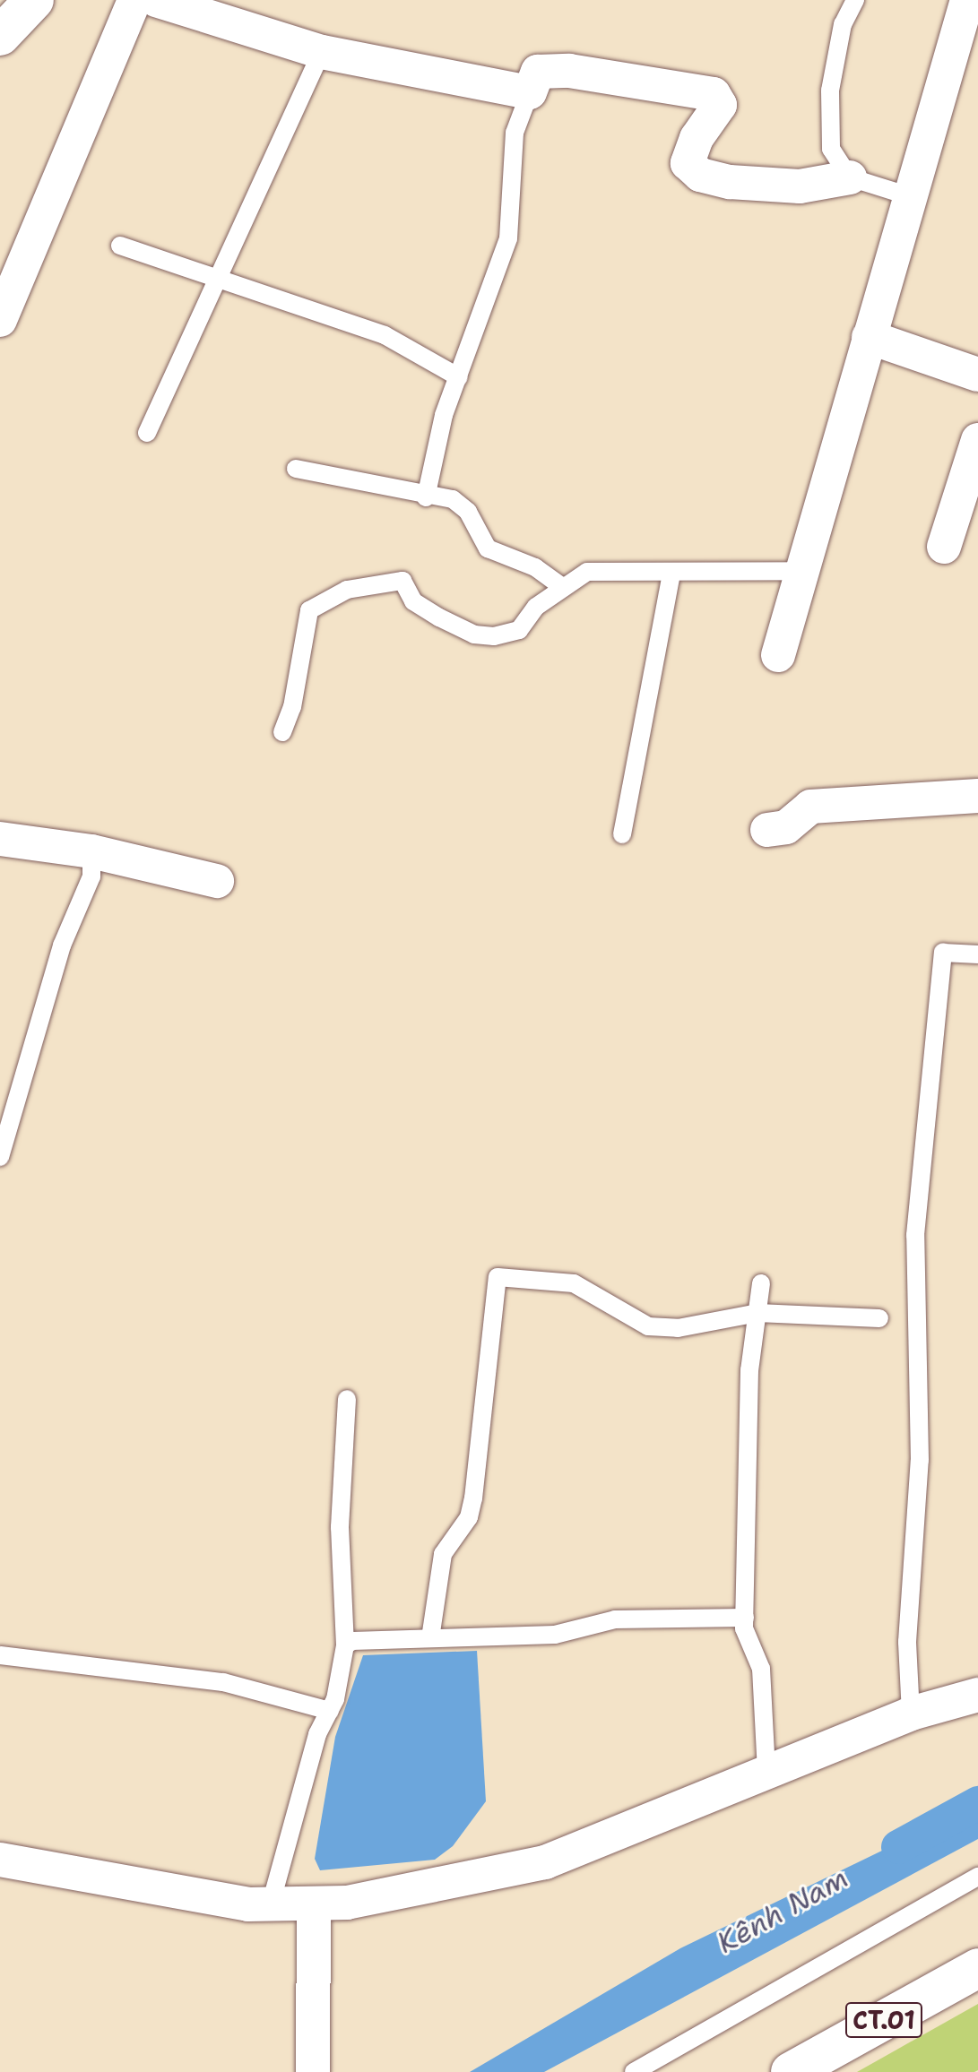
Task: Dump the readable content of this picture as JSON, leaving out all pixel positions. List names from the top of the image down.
{
  "streets": {
    "highway": ["CT.01"]
  },
  "water": ["Kênh Nam"]
}
